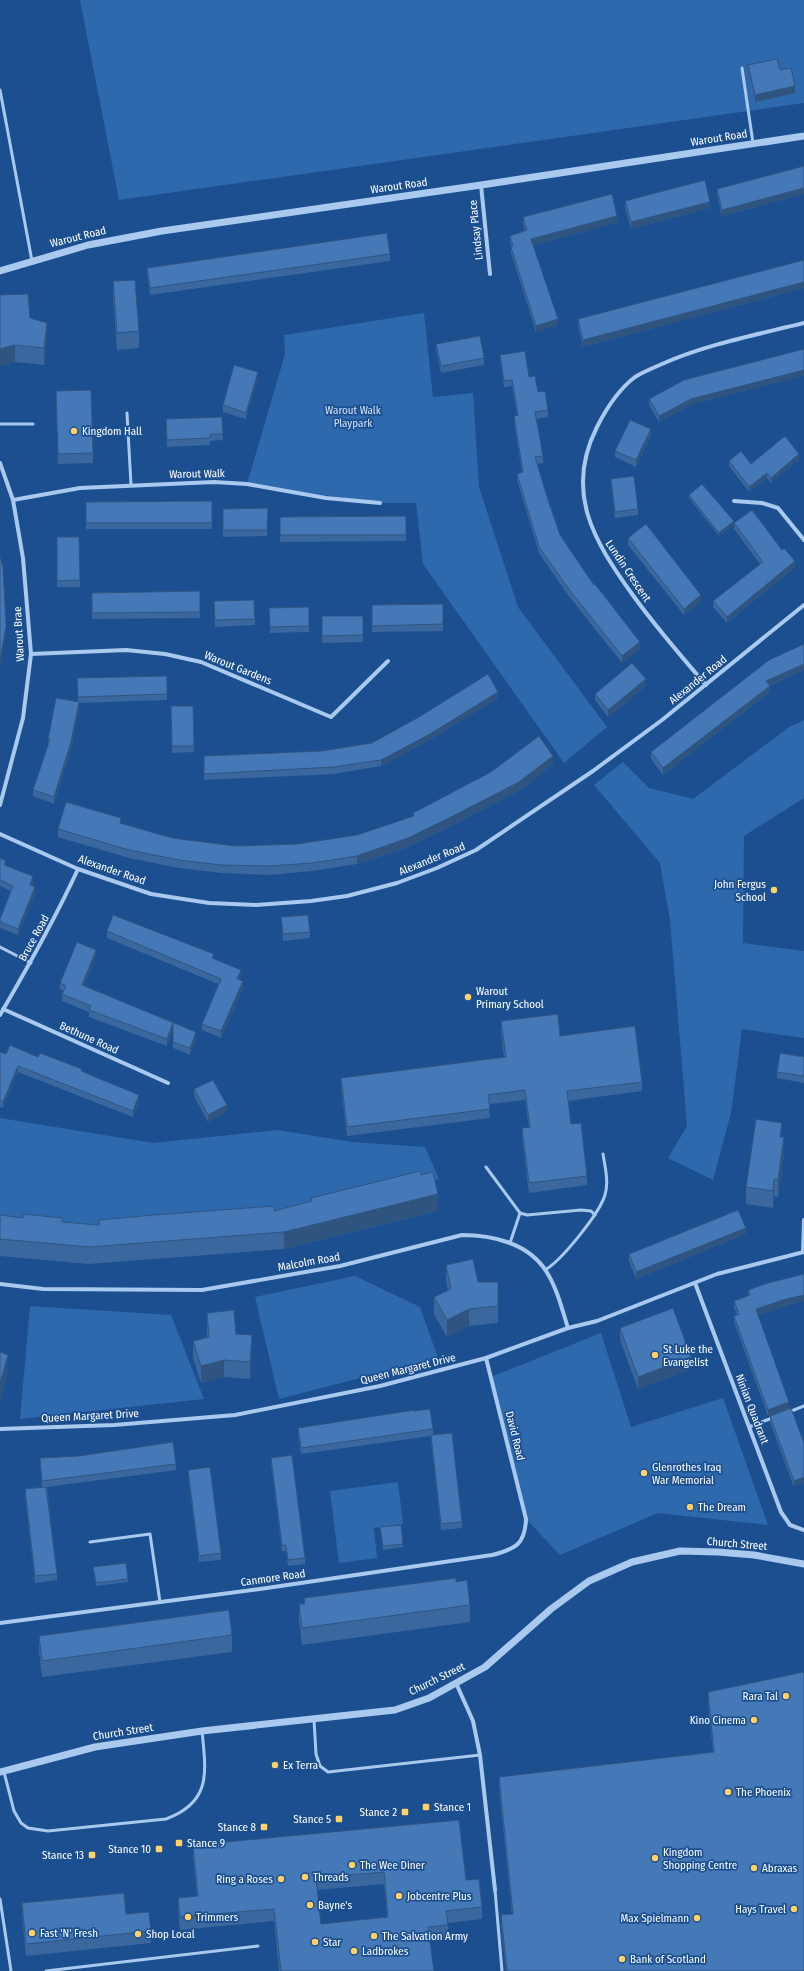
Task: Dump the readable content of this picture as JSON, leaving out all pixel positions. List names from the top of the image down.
{
  "streets": {
    "street": [
      "Warout Road",
      "Lindsay Place",
      "Warout Walk",
      "Lundin Crescent",
      "Warout Brae",
      "Warout Gardens",
      "Alexander Road",
      "Bruce Road",
      "Bethune Road",
      "Malcolm Road",
      "Queen Margaret Drive",
      "Ninian Quadrant",
      "David Road",
      "Church Street",
      "Canmore Road"
    ]
  },
  "crossings": [
    ["Warout Road", "Lindsay Place"],
    ["Warout Walk", "Warout Brae"],
    ["Lundin Crescent", "Alexander Road"],
    ["Warout Brae", "Warout Gardens"],
    ["Alexander Road", "Bruce Road"],
    ["Bruce Road", "Bethune Road"],
    ["Malcolm Road", "Queen Margaret Drive"],
    ["Queen Margaret Drive", "Ninian Quadrant"],
    ["Queen Margaret Drive", "David Road"],
    ["David Road", "Canmore Road"]
  ],
  "parks": ["Warout Walk Playpark"],
  "places": {
    "other": [
      "Kingdom Hall",
      "John Fergus School",
      "Warout Primary School",
      "St Luke the Evangelist",
      "Glenrothes Iraq War Memorial",
      "The Dream",
      "Rara Tal",
      "Kino Cinema",
      "Ex Terra",
      "The Phoenix",
      "Kingdom Shopping Centre",
      "The Wee Diner",
      "Abraxas",
      "Threads",
      "Ring a Roses",
      "Jobcentre Plus",
      "Bayne's",
      "Hays Travel",
      "Trimmers",
      "Max Spielmann",
      "Fast 'N' Fresh",
      "Shop Local",
      "The Salvation Army",
      "Star",
      "Ladbrokes",
      "Bank of Scotland"
    ],
    "transit": [
      "Stance 1",
      "Stance 2",
      "Stance 5",
      "Stance 8",
      "Stance 9",
      "Stance 10",
      "Stance 13"
    ]
  }
}
